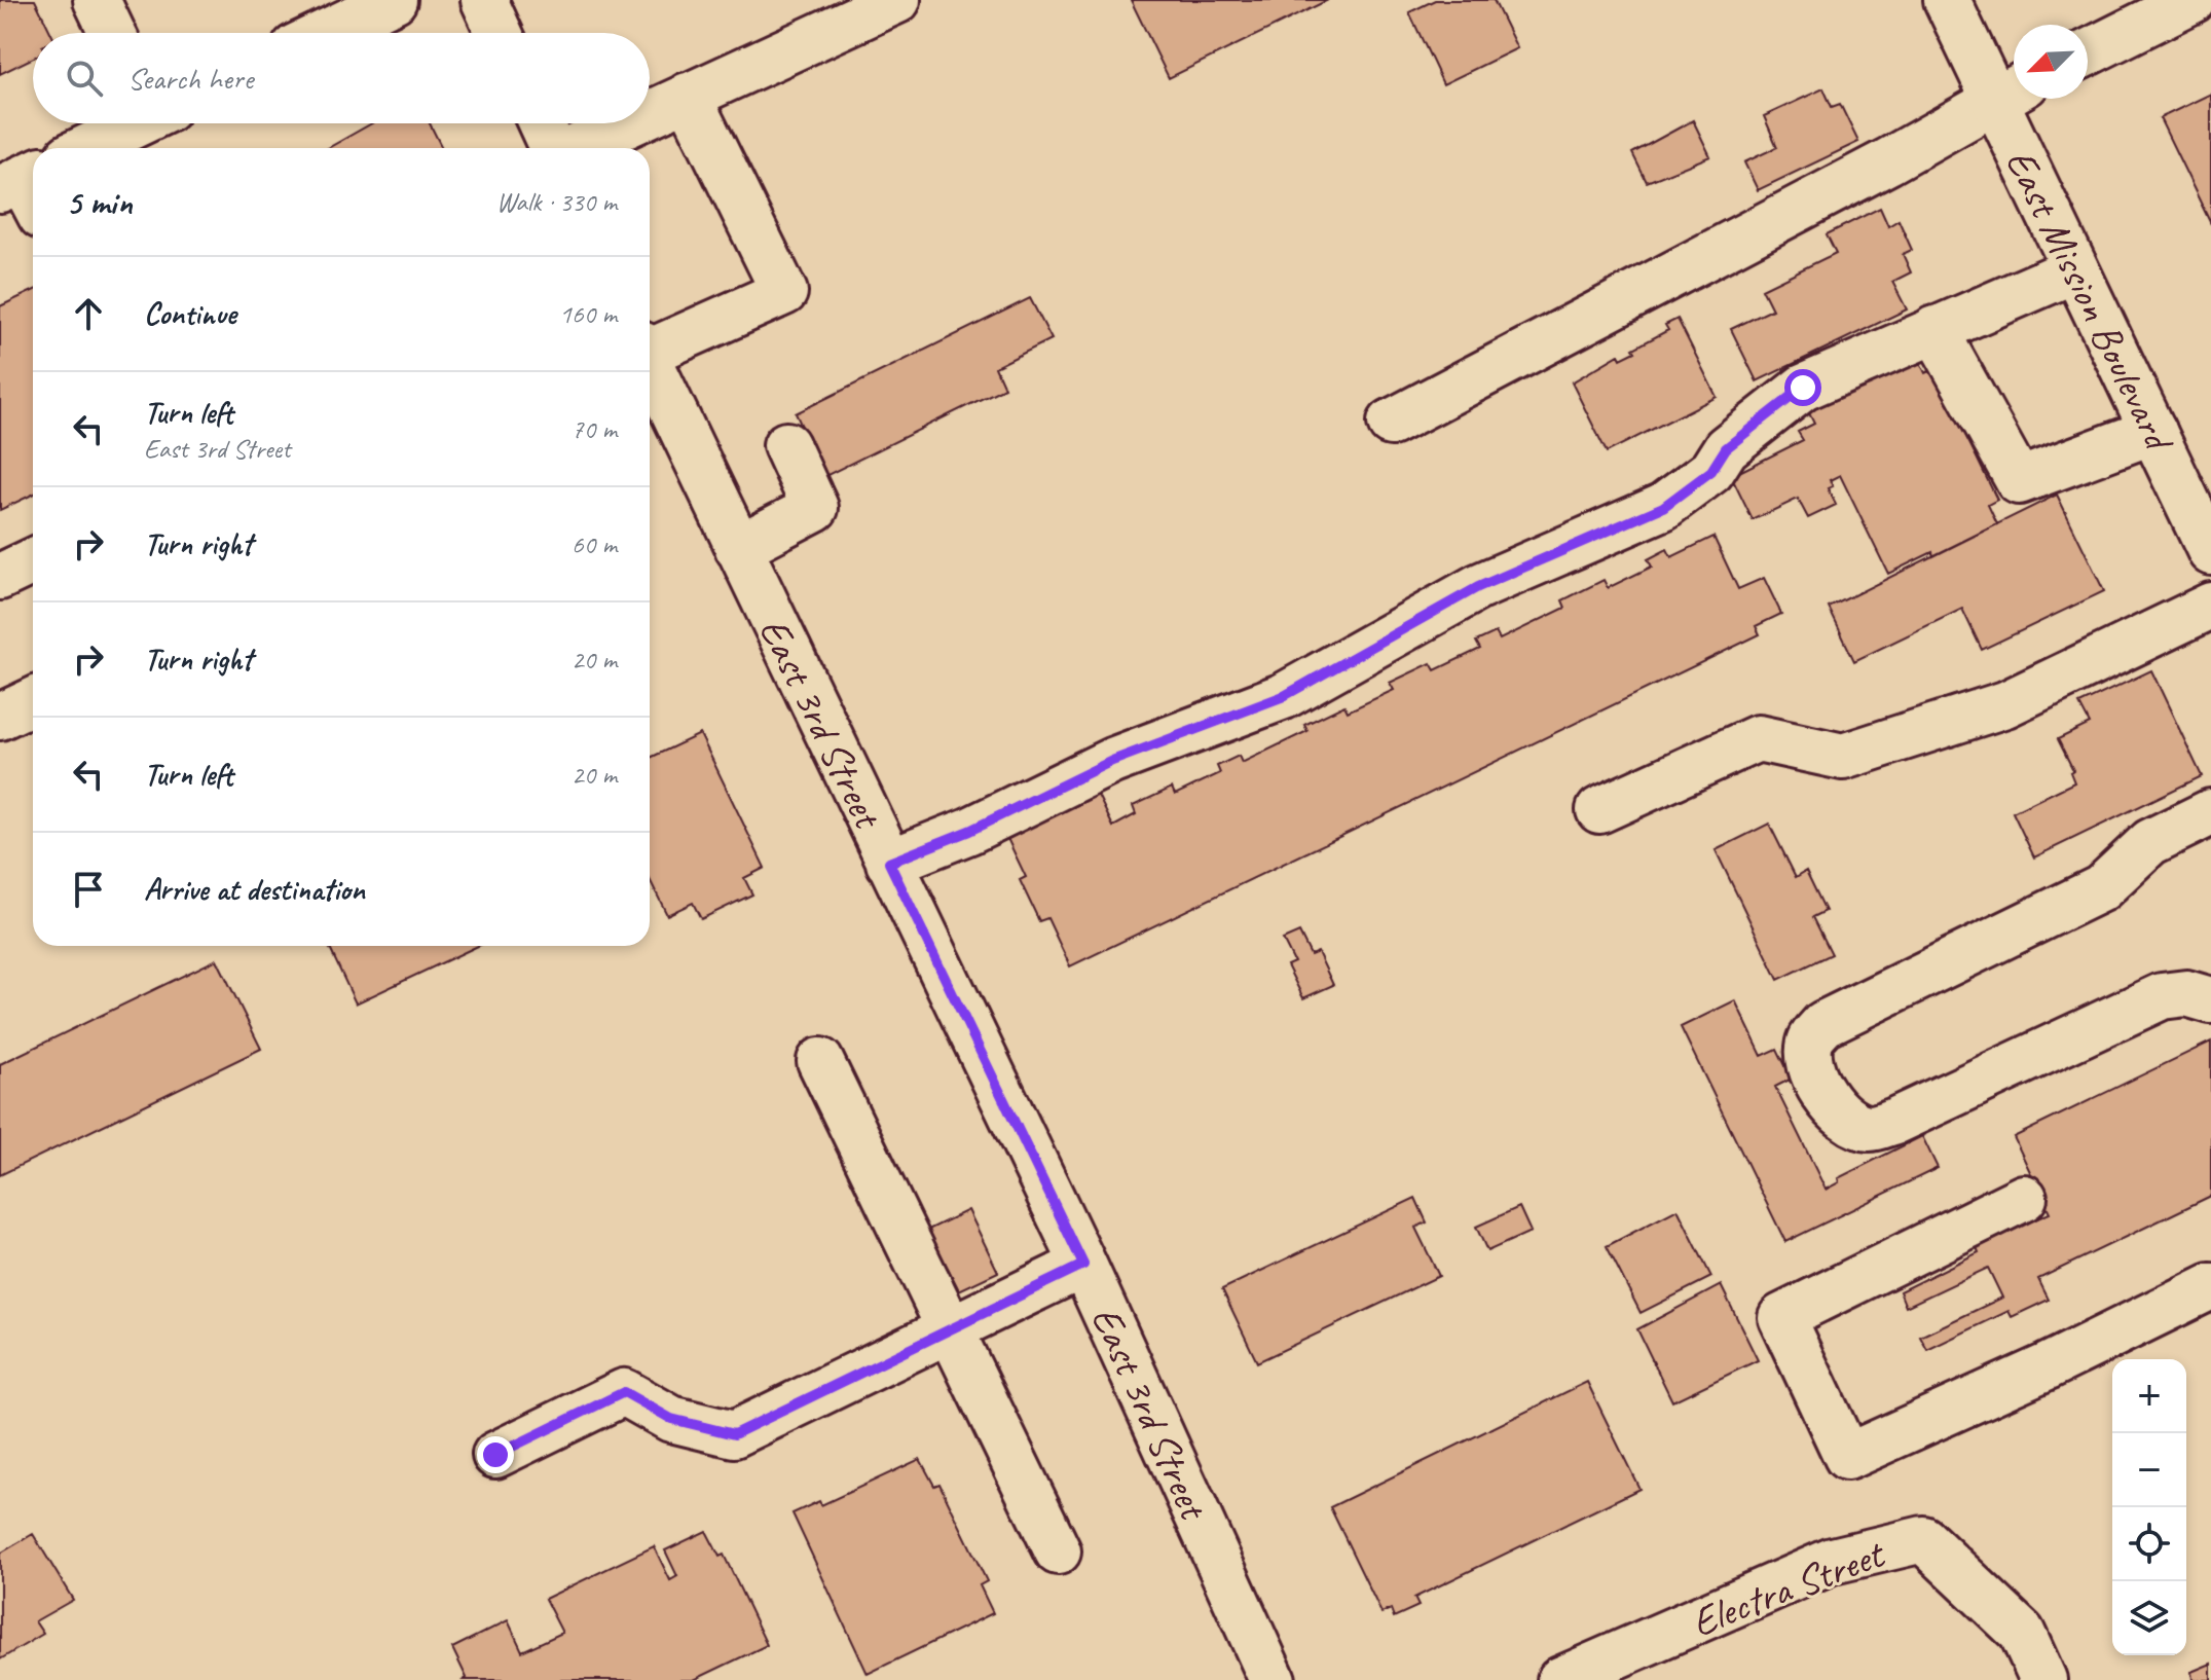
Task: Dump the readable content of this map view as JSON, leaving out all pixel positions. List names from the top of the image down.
{
  "streets": {
    "street": ["East Mission Boulevard", "East 3rd Street", "Electra Street"]
  },
  "north": "bottom left",
  "page": {
    "search": "Search here",
    "heading": ["5 min", "Walk · 330 m"],
    "list": [
      ["Continue", "160 m"],
      ["Turn left", "East 3rd Street", "70 m"],
      ["Turn right", "60 m"],
      ["Turn right", "20 m"],
      ["Turn left", "20 m"],
      "Arrive at destination"
    ],
    "map_buttons": ["+", "−"]
  }
}
